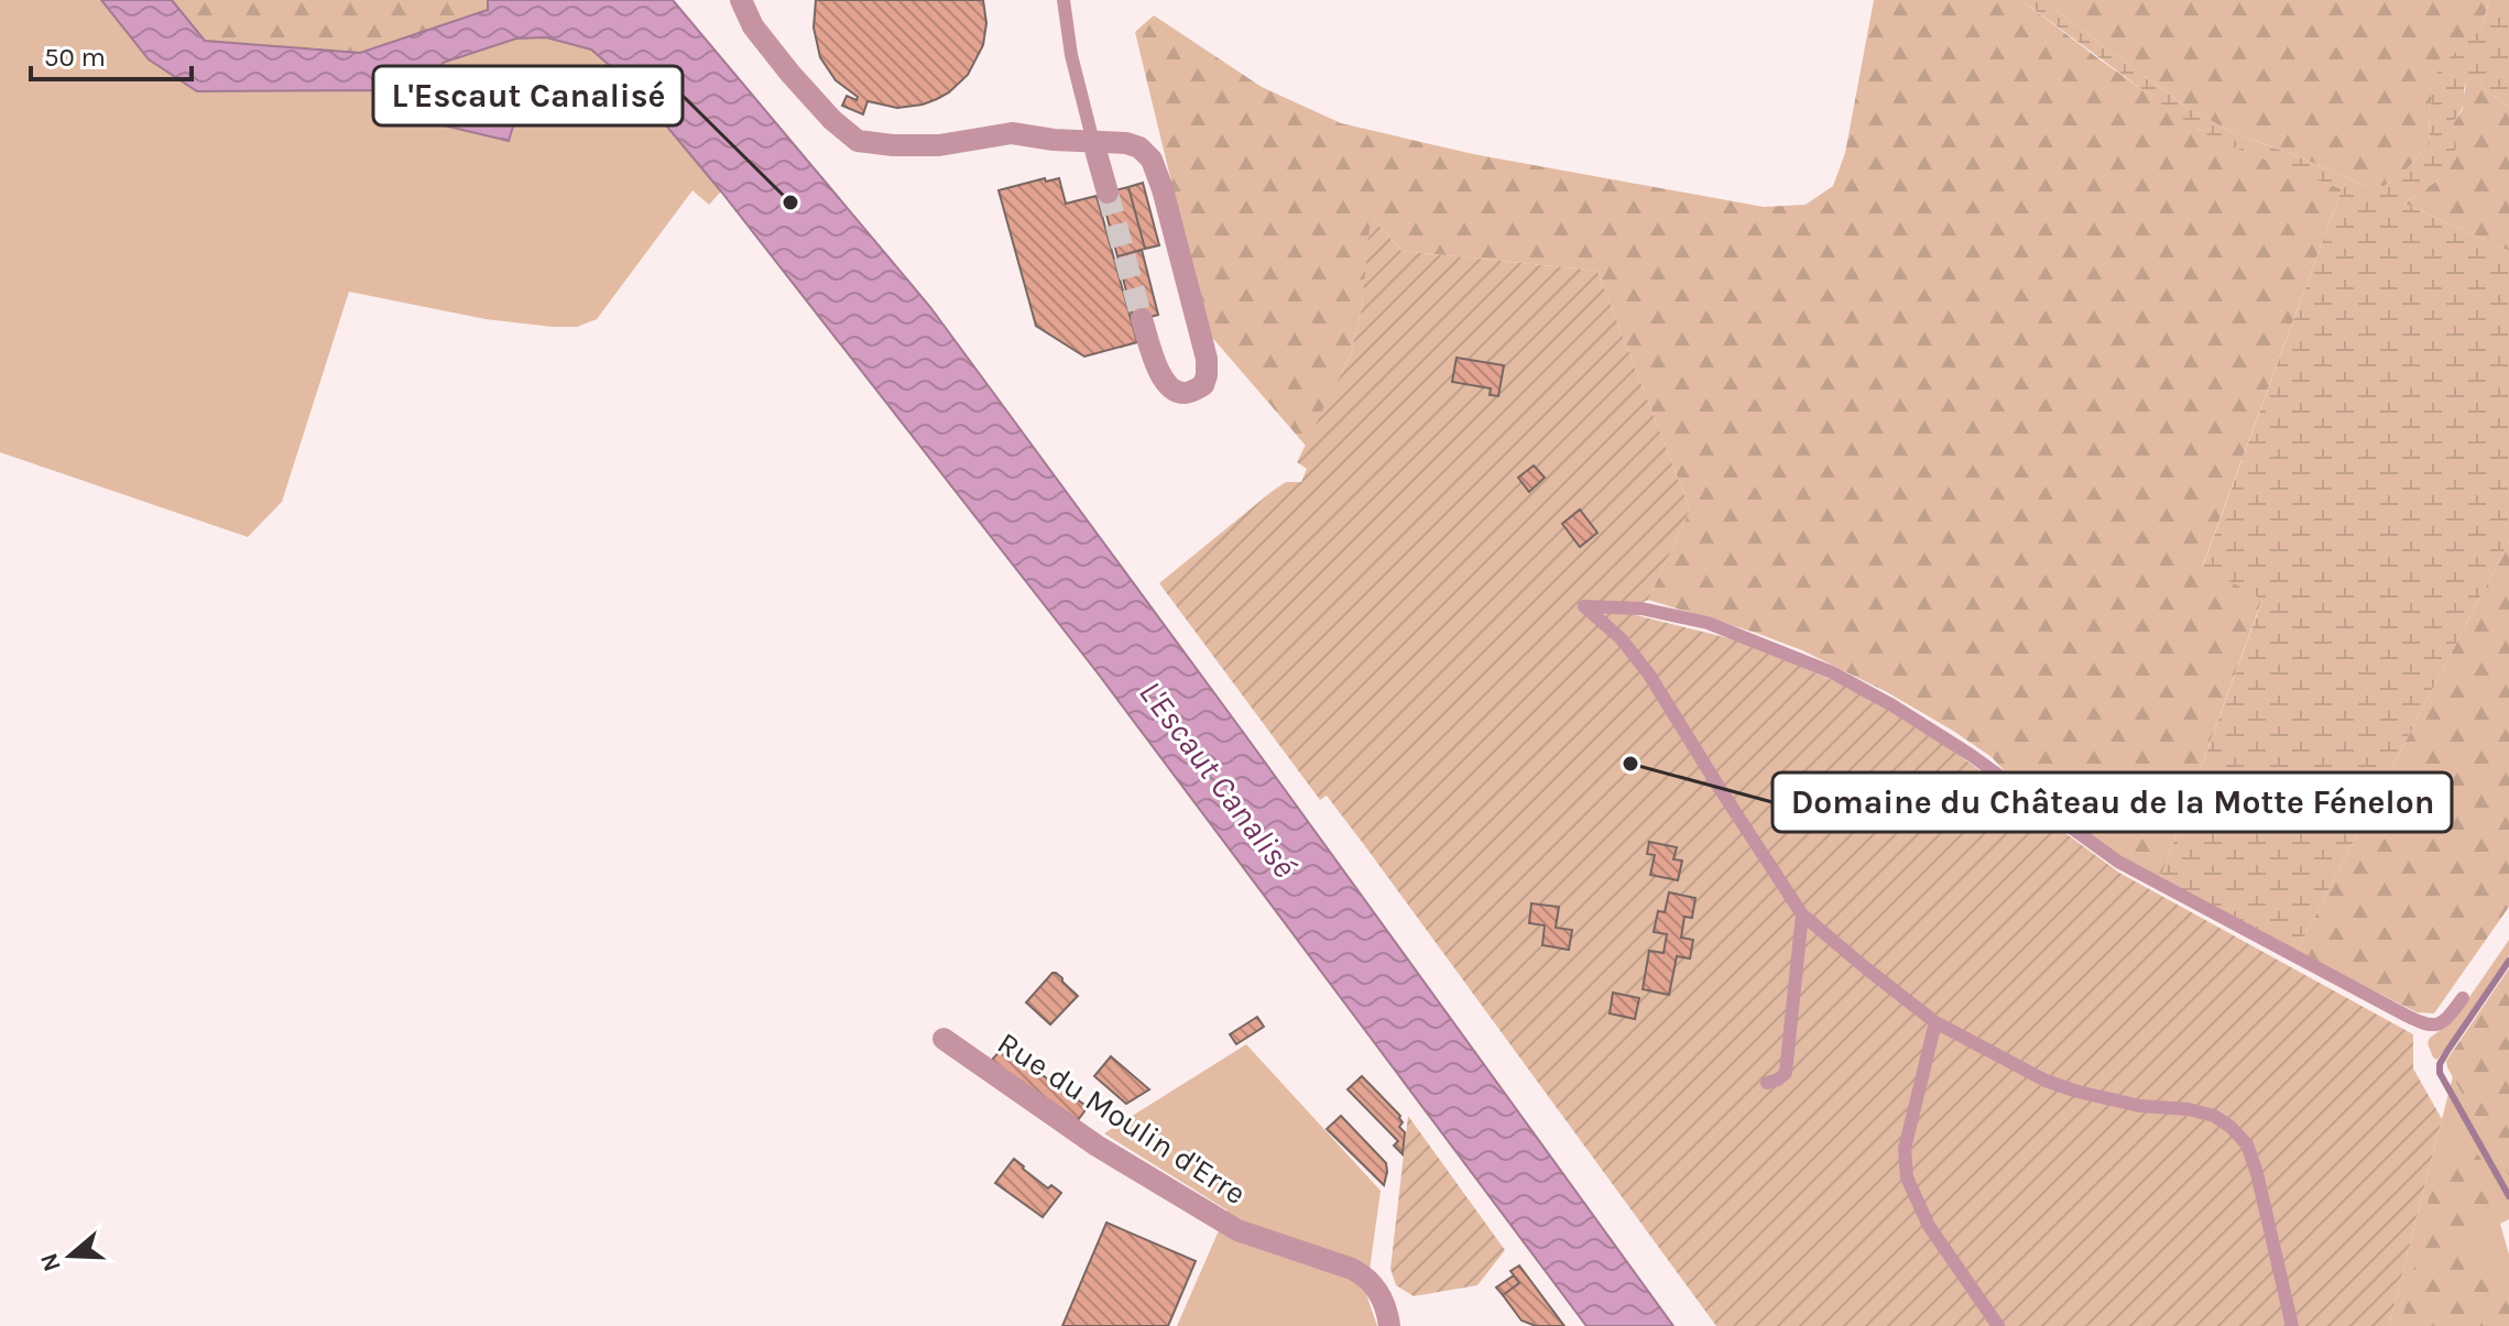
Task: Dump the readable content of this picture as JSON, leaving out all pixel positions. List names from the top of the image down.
{
  "streets": {
    "street": ["Rue du Moulin d'Erre"]
  },
  "water": ["L'Escaut Canalisé"],
  "places": ["L'Escaut Canalisé", "Domaine du Château de la Motte Fénelon"],
  "scale_bar": "50 m",
  "north": "left"
}
